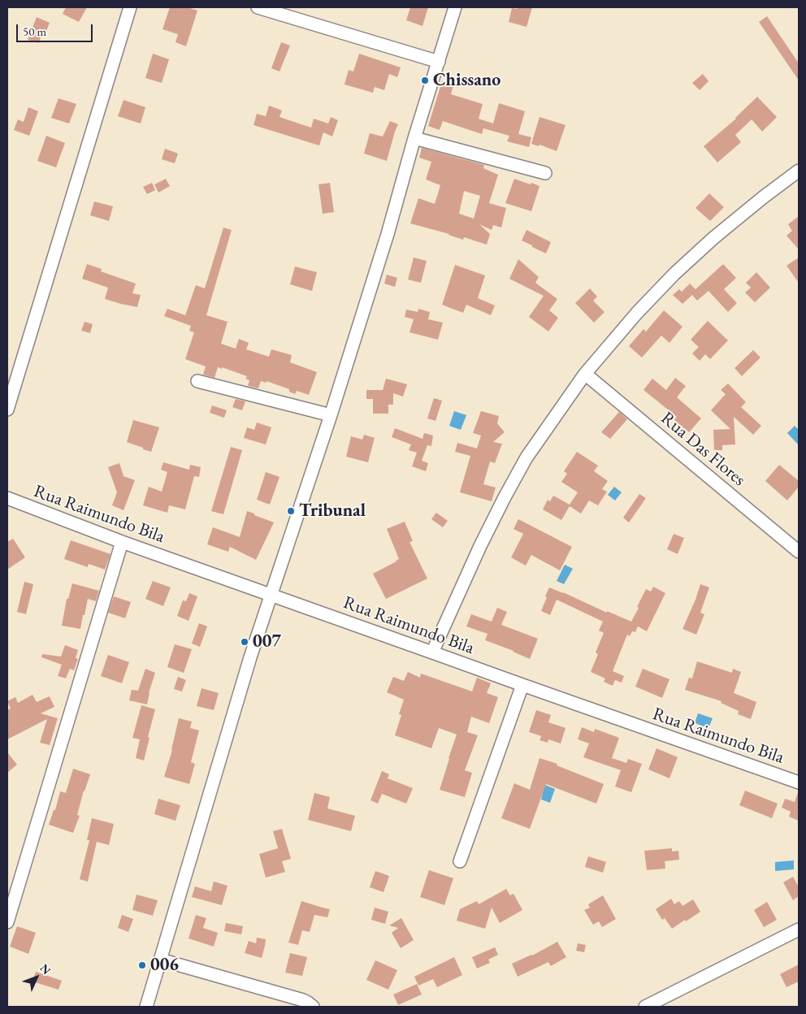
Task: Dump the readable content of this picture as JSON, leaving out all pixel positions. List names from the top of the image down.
{
  "streets": {
    "street": ["Rua Das Flores", "Rua Raimundo Bila"]
  },
  "places": [
    "Chissano",
    "Tribunal",
    "007",
    "006"
  ],
  "scale_bar": "50 m",
  "north": "top right"
}
